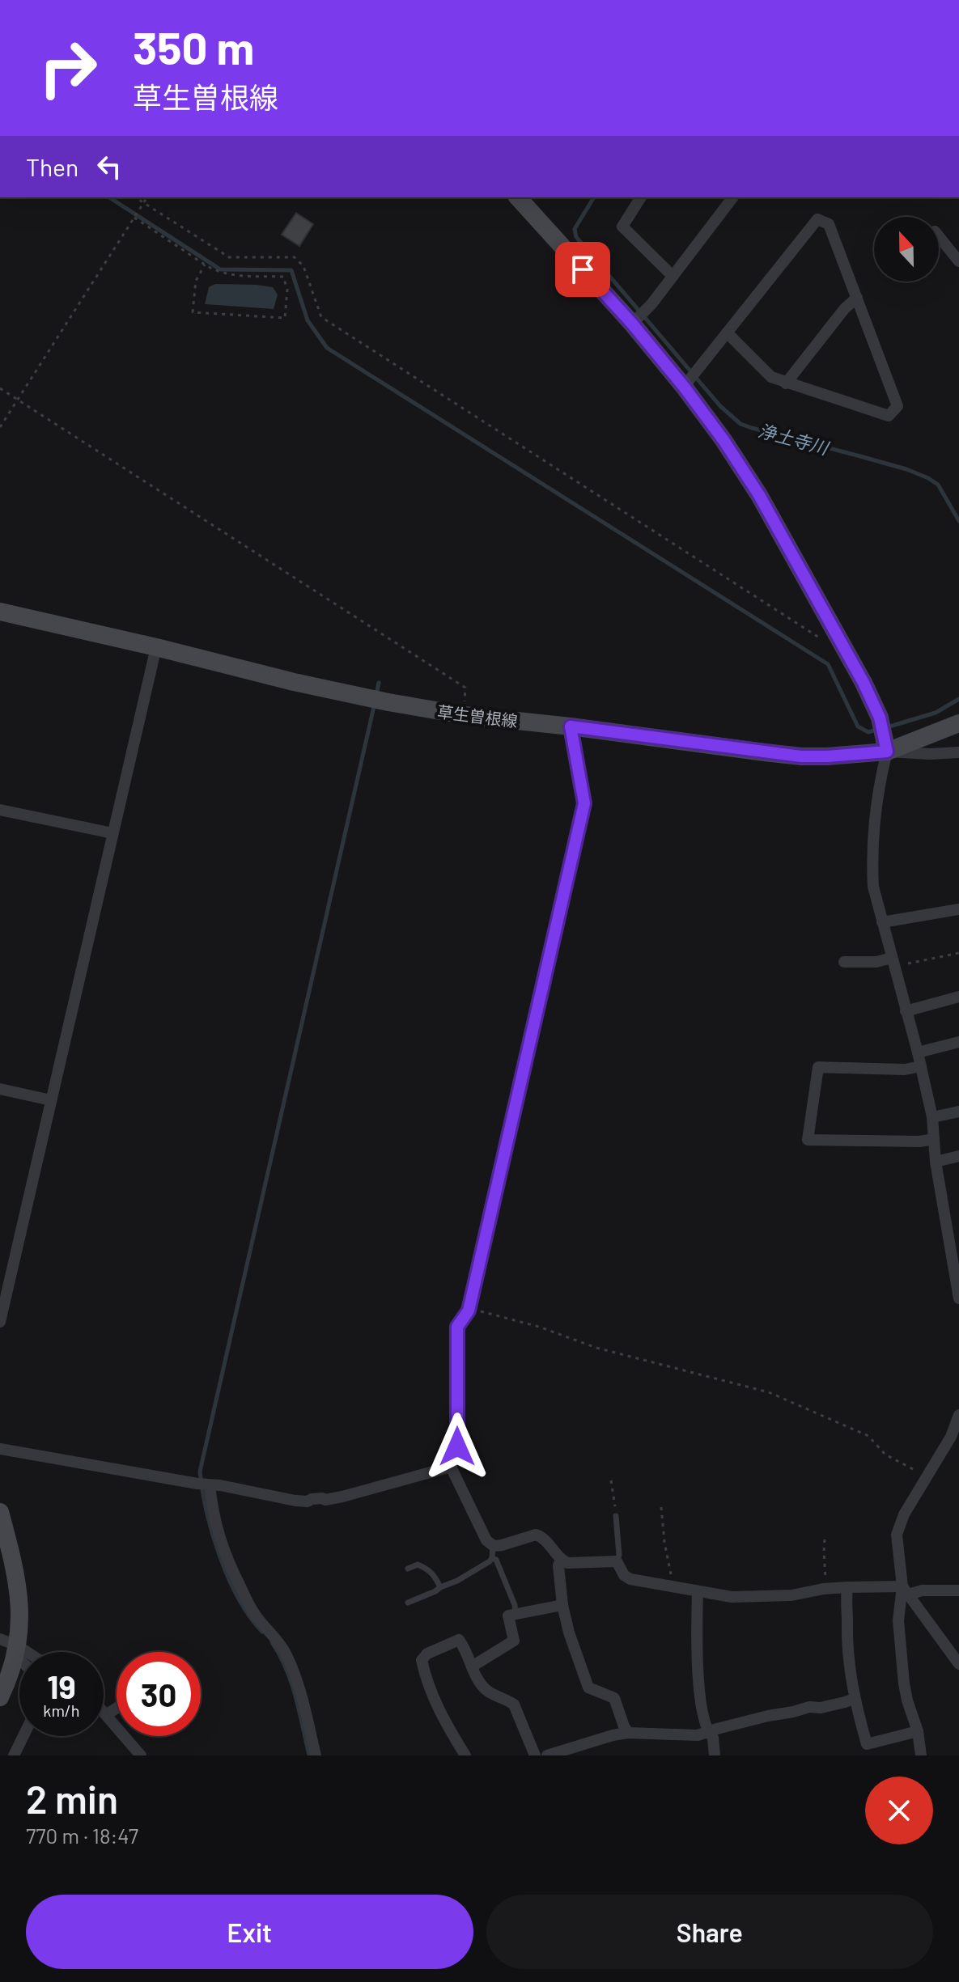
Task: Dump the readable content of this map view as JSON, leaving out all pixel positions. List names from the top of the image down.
{
  "streets": {
    "main road": ["草生曽根線"]
  },
  "water": ["浄土寺川"],
  "north": "top",
  "page": {
    "turn": ["350 m", "草生曽根線"],
    "then": "Then",
    "speed": "19 km/h",
    "limit": "30",
    "heading": ["2 min", "770 m · 18:47"],
    "buttons": ["Exit", "Share"]
  }
}
